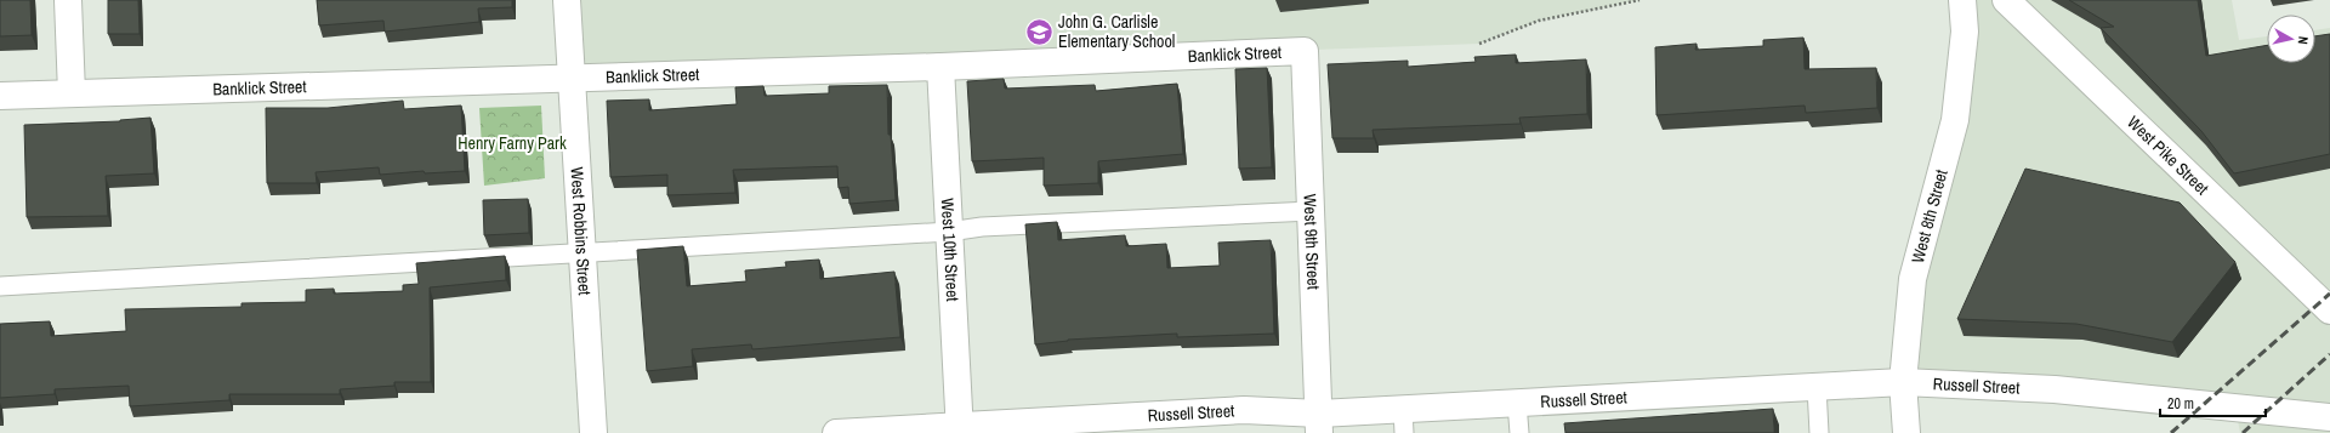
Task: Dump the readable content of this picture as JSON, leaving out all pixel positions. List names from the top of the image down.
{
  "streets": {
    "street": [
      "Banklick Street",
      "West Pike Street",
      "West 8th Street",
      "West Robbins Street",
      "West 9th Street",
      "West 10th Street",
      "Russell Street"
    ]
  },
  "crossings": [
    ["Banklick Street", "West Robbins Street"],
    ["Banklick Street", "West 9th Street"],
    ["Banklick Street", "West 10th Street"],
    ["West 8th Street", "Russell Street"],
    ["West 9th Street", "Russell Street"],
    ["West 10th Street", "Russell Street"]
  ],
  "parks": ["Henry Farny Park"],
  "places": {
    "school or university": ["John G. Carlisle Elementary School"]
  },
  "scale_bar": "20 m",
  "north": "right"
}
